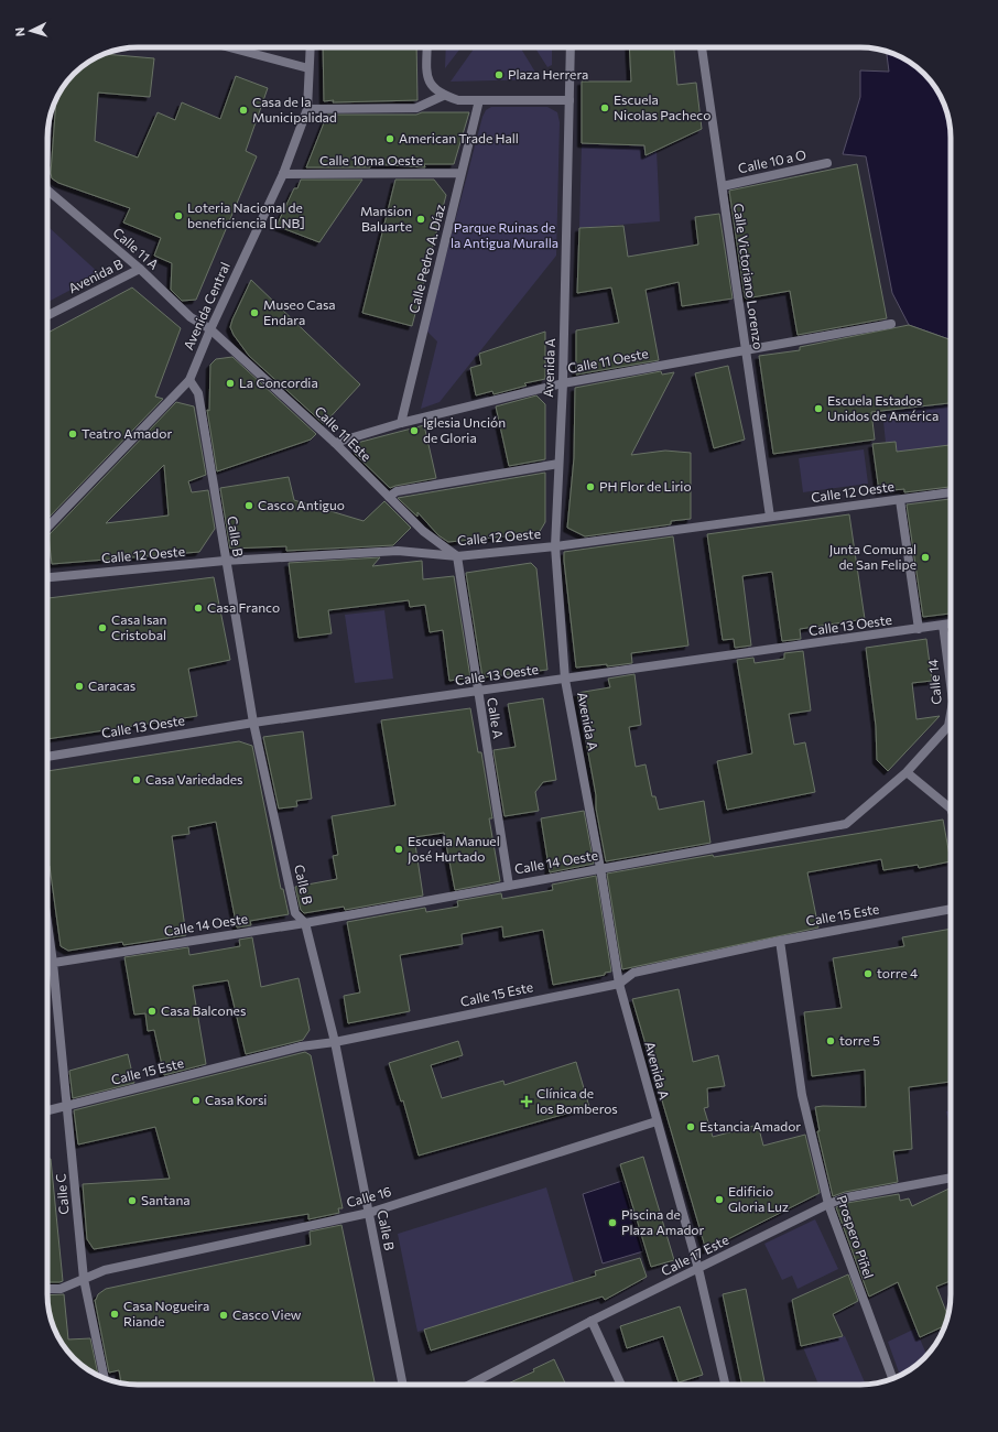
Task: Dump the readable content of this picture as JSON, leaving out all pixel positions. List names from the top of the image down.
{
  "streets": {
    "street": [
      "Calle 10ma Oeste",
      "Calle 10 a O",
      "Calle 11 A",
      "Calle Pedro A. Díaz",
      "Avenida B",
      "Calle Victoriano Lorenzo",
      "Avenida Central",
      "Calle 11 Oeste",
      "Avenida A",
      "Calle 11 Este",
      "Calle 12 Oeste",
      "Calle B",
      "Calle 13 Oeste",
      "Calle 14",
      "Calle A",
      "Calle 14 Oeste",
      "Calle 15 Este",
      "Calle C",
      "Calle 16",
      "Prospero Piñel",
      "Calle 17 Este"
    ]
  },
  "crossings": [
    ["Calle 10ma Oeste", "Calle Pedro A. Díaz"],
    ["Calle 10ma Oeste", "Avenida Central"],
    ["Calle 10 a O", "Calle Victoriano Lorenzo"],
    ["Calle 11 A", "Avenida B"],
    ["Calle 11 A", "Avenida Central"],
    ["Calle 11 A", "Calle 11 Este"],
    ["Calle Pedro A. Díaz", "Calle 11 Oeste"],
    ["Calle Victoriano Lorenzo", "Calle 11 Oeste"],
    ["Calle Victoriano Lorenzo", "Calle 12 Oeste"],
    ["Avenida Central", "Calle 11 Este"],
    ["Avenida Central", "Calle B"],
    ["Calle 11 Oeste", "Avenida A"],
    ["Calle 11 Oeste", "Calle 11 Este"],
    ["Avenida A", "Calle 12 Oeste"],
    ["Avenida A", "Calle 13 Oeste"],
    ["Avenida A", "Calle 14 Oeste"],
    ["Avenida A", "Calle 15 Este"],
    ["Avenida A", "Calle 16"],
    ["Avenida A", "Calle 17 Este"],
    ["Calle 11 Este", "Calle 12 Oeste"],
    ["Calle 11 Este", "Calle A"],
    ["Calle 12 Oeste", "Calle B"],
    ["Calle 12 Oeste", "Calle A"],
    ["Calle B", "Calle 13 Oeste"],
    ["Calle B", "Calle 14 Oeste"],
    ["Calle B", "Calle 15 Este"],
    ["Calle B", "Calle 16"],
    ["Calle 13 Oeste", "Calle 14"],
    ["Calle 13 Oeste", "Calle A"],
    ["Calle 14", "Calle 14 Oeste"],
    ["Calle A", "Calle 14 Oeste"],
    ["Calle 14 Oeste", "Calle C"],
    ["Calle 15 Este", "Calle C"],
    ["Calle 15 Este", "Prospero Piñel"],
    ["Calle C", "Calle 16"],
    ["Prospero Piñel", "Calle 17 Este"]
  ],
  "parks": ["Parque Ruinas de la Antigua Muralla"],
  "places": {
    "other": [
      "Plaza Herrera",
      "Escuela Nicolas Pacheco",
      "Casa de la Municipalidad",
      "American Trade Hall",
      "Loteria Nacional de beneficiencia [LNB]",
      "Mansion Baluarte",
      "Museo Casa Endara",
      "La Concordia",
      "Escuela Estados Unidos de América",
      "Iglesia Unción de Gloria",
      "Teatro Amador",
      "PH Flor de Lirio",
      "Casco Antiguo",
      "Junta Comunal de San Felipe",
      "Casa Franco",
      "Casa Isan Cristobal",
      "Caracas",
      "Casa Variedades",
      "Escuela Manuel José Hurtado",
      "torre 4",
      "Casa Balcones",
      "torre 5",
      "Casa Korsi",
      "Estancia Amador",
      "Edificio Gloria Luz",
      "Santana",
      "Piscina de Plaza Amador",
      "Casa Nogueira Riande",
      "Casco View"
    ],
    "health": ["Clínica de los Bomberos"]
  },
  "north": "left"
}
